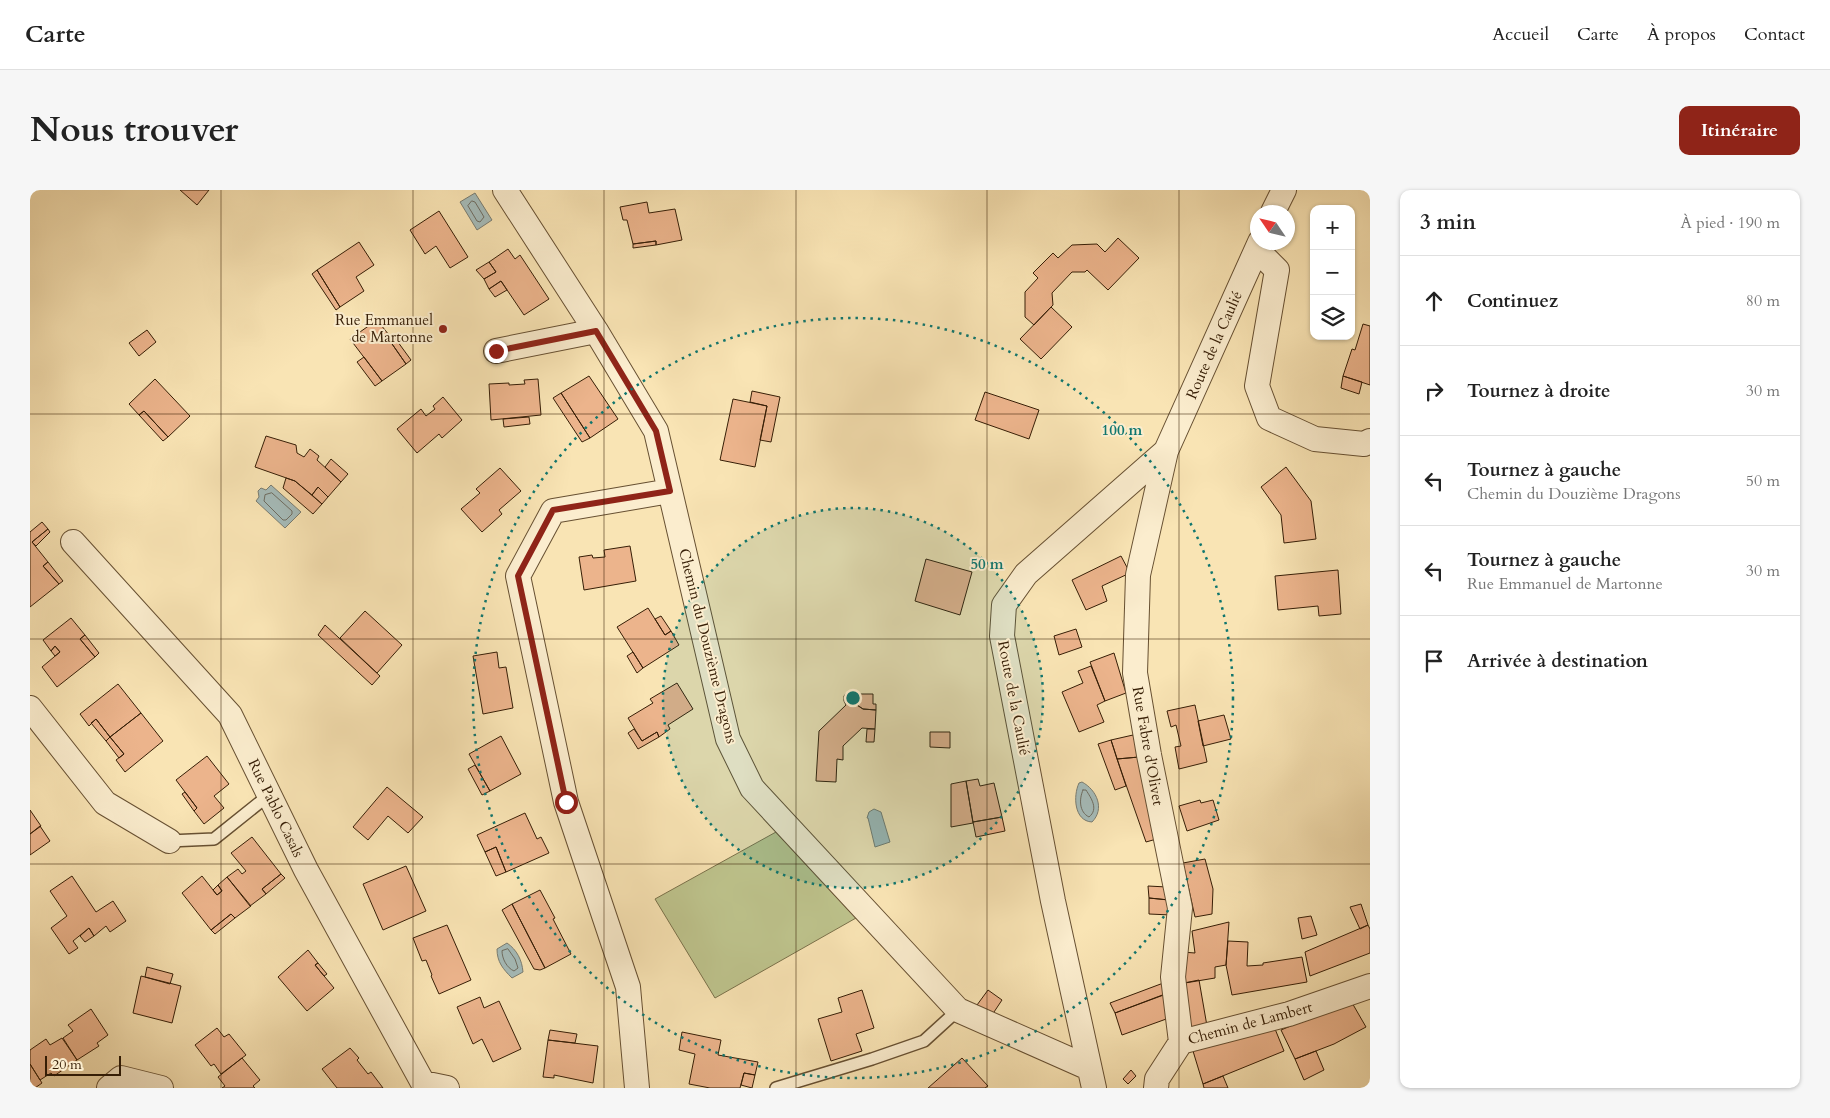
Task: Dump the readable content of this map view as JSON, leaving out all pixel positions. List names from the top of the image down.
{
  "streets": {
    "street": [
      "Route de la Caulié",
      "Chemin du Douzième Dragons",
      "Rue Fabre d'Olivet",
      "Rue Pablo Casals",
      "Chemin de Lambert"
    ]
  },
  "crossings": [
    ["Route de la Caulié", "Chemin du Douzième Dragons"],
    ["Route de la Caulié", "Rue Fabre d'Olivet"],
    ["Rue Fabre d'Olivet", "Chemin de Lambert"]
  ],
  "places": ["Rue Emmanuel de Martonne"],
  "scale_bar": "20 m",
  "north": "top left",
  "page": {
    "header": "Carte",
    "nav": [
      "Accueil",
      "Carte",
      "À propos",
      "Contact"
    ],
    "title": "Nous trouver",
    "buttons": "Itinéraire",
    "heading": ["3 min", "À pied · 190 m"],
    "map_buttons": ["+", "−"],
    "list": [
      ["Continuez", "80 m"],
      ["Tournez à droite", "30 m"],
      ["Tournez à gauche", "Chemin du Douzième Dragons", "50 m"],
      ["Tournez à gauche", "Rue Emmanuel de Martonne", "30 m"],
      "Arrivée à destination"
    ],
    "scale": "20 m"
  },
  "rings": ["100 m", "50 m"]
}
